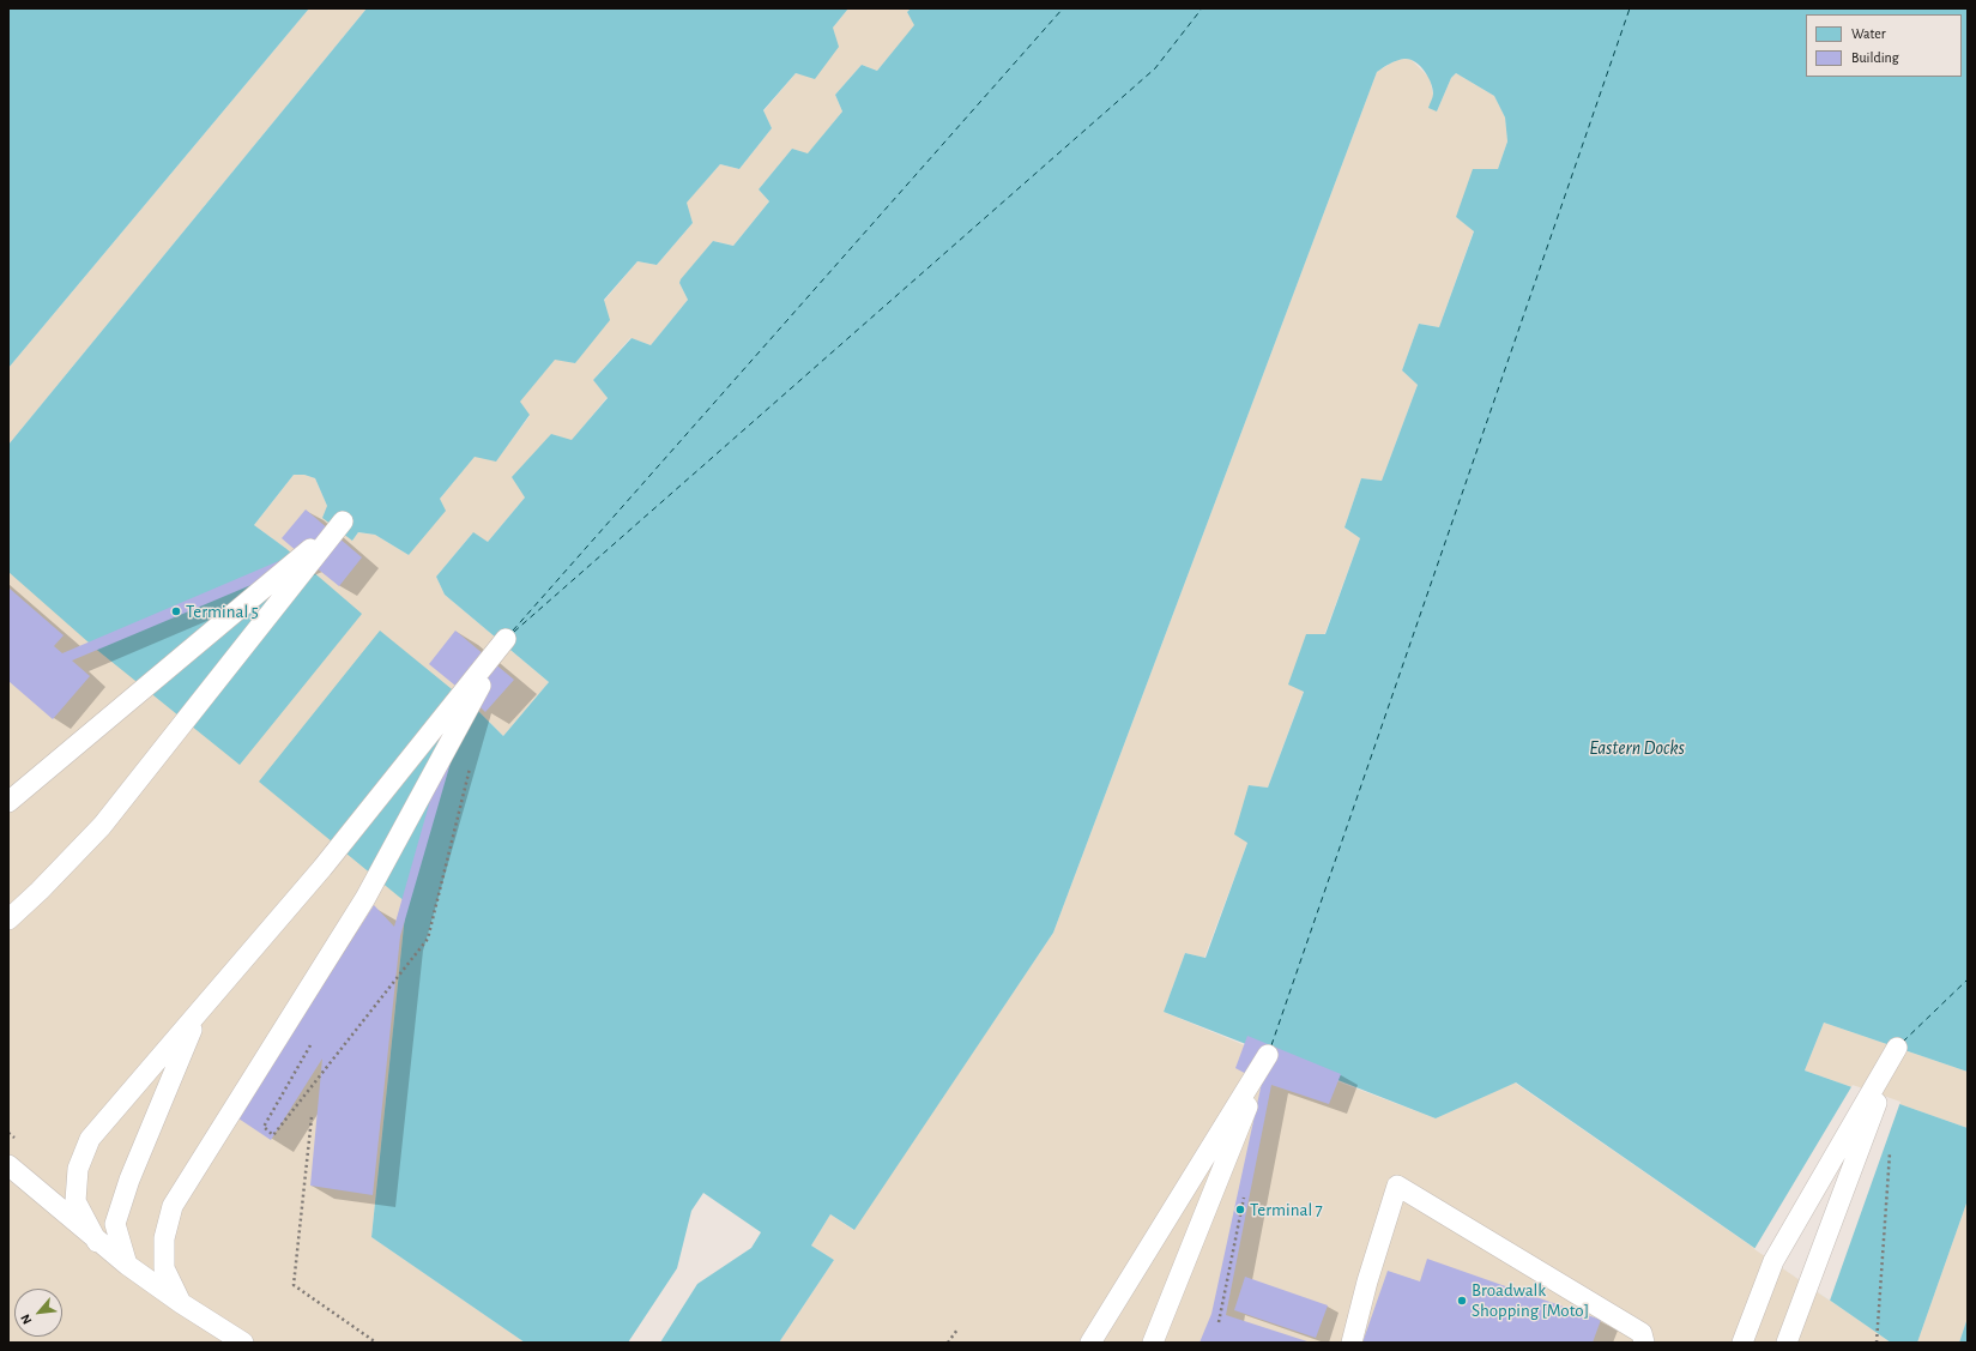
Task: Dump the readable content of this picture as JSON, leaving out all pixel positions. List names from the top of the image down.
{
  "water": ["Eastern Docks"],
  "places": ["Terminal 5", "Terminal 7", "Broadwalk Shopping [Moto]"],
  "legend": ["Water", "Building"],
  "north": "bottom left"
}
